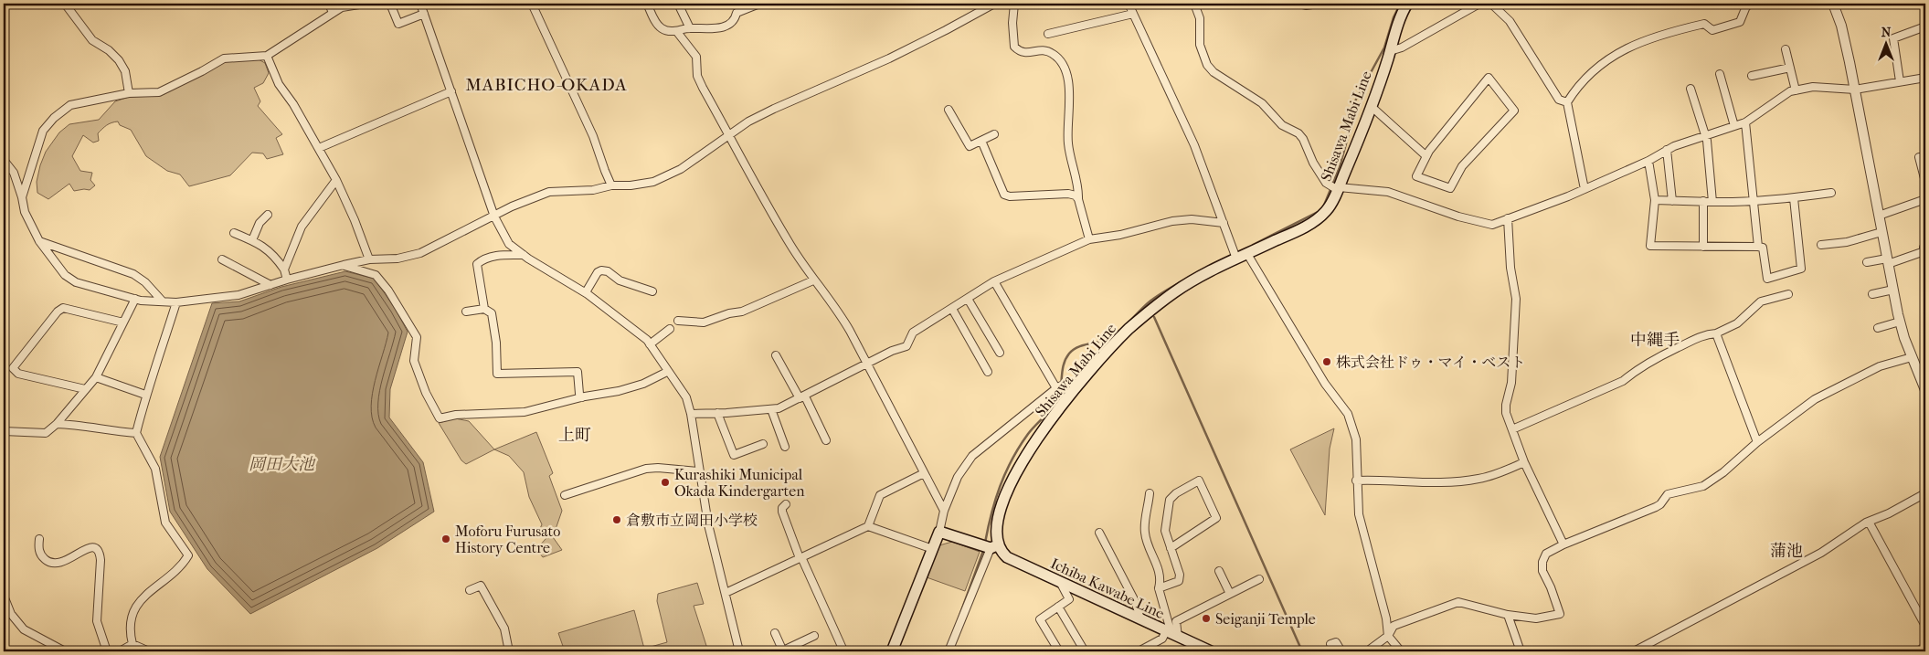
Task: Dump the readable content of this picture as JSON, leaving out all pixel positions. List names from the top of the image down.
{
  "streets": {
    "main road": ["Shisawa Mabi Line", "Ichiba Kawabe Line"]
  },
  "crossings": [
    ["Shisawa Mabi Line", "Ichiba Kawabe Line"]
  ],
  "districts": [
    "MABICHO-OKADA",
    "中縄手",
    "上町",
    "蒲池"
  ],
  "water": ["岡田大池"],
  "places": [
    "株式会社ドゥ・マイ・ベスト",
    "Kurashiki Municipal Okada Kindergarten",
    "倉敷市立岡田小学校",
    "Moforu Furusato History Centre",
    "Seiganji Temple"
  ],
  "north": "top"
}
